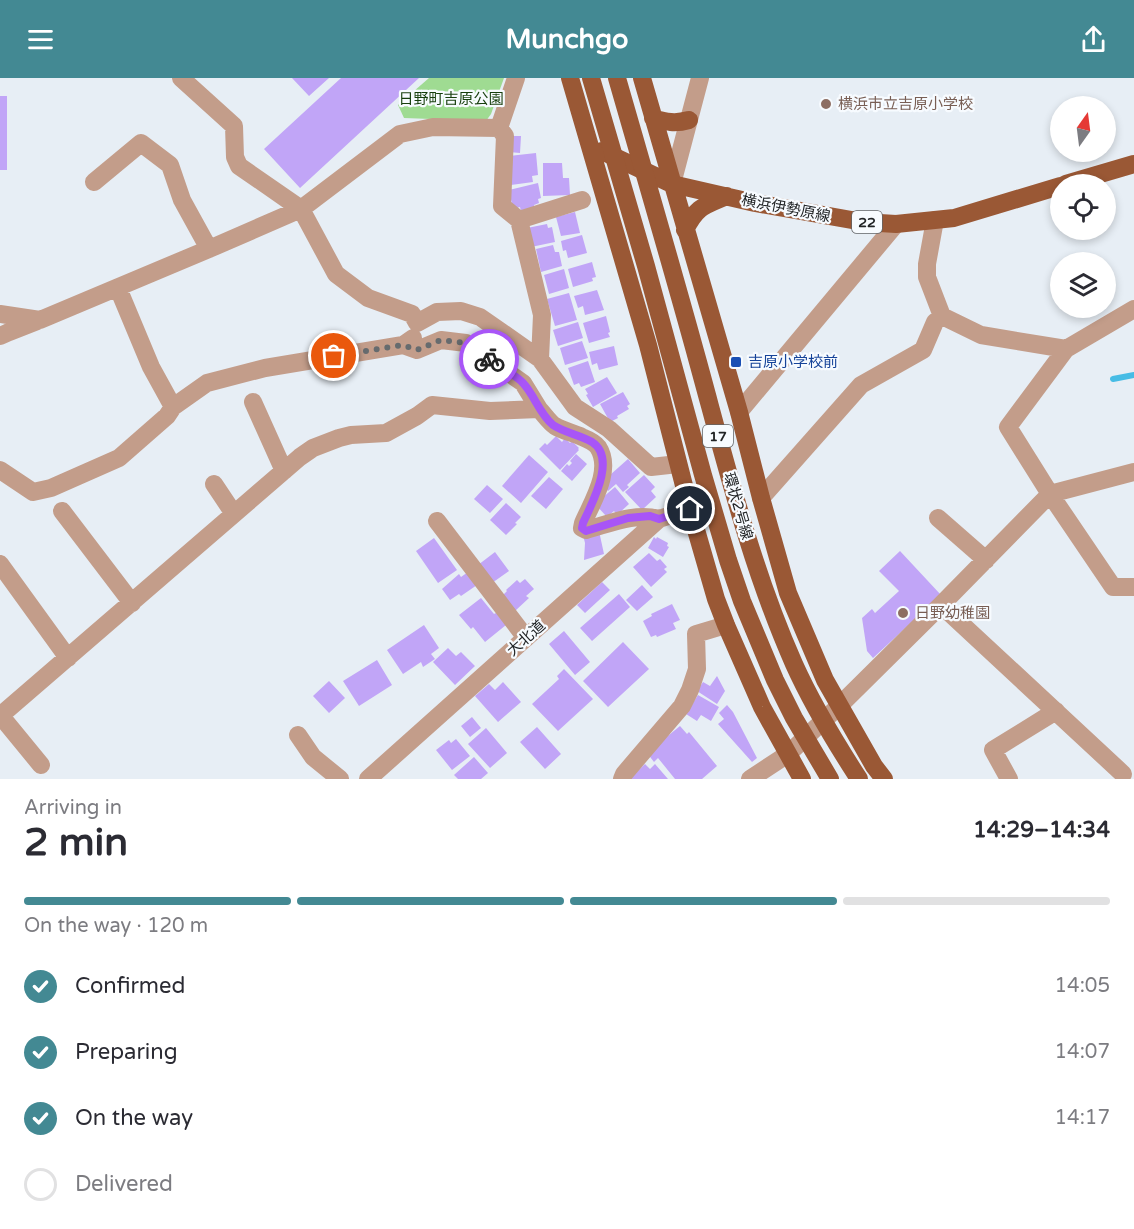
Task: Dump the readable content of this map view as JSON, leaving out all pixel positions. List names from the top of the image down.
{
  "streets": {
    "main road": [
      "横浜伊勢原線",
      "22",
      "17",
      "環状2号線"
    ],
    "street": ["大北道"]
  },
  "parks": ["日野町吉原公園"],
  "places": {
    "other": ["横浜市立吉原小学校", "日野幼稚園"],
    "transit": ["吉原小学校前"]
  },
  "north": "top",
  "page": {
    "header": "Munchgo",
    "heading": ["2 min", "Arriving in", "14:29–14:34"],
    "bar": "On the way · 120 m",
    "list": [
      ["Confirmed", "14:05"],
      ["Preparing", "14:07"],
      ["On the way", "14:17"],
      "Delivered"
    ]
  }
}
